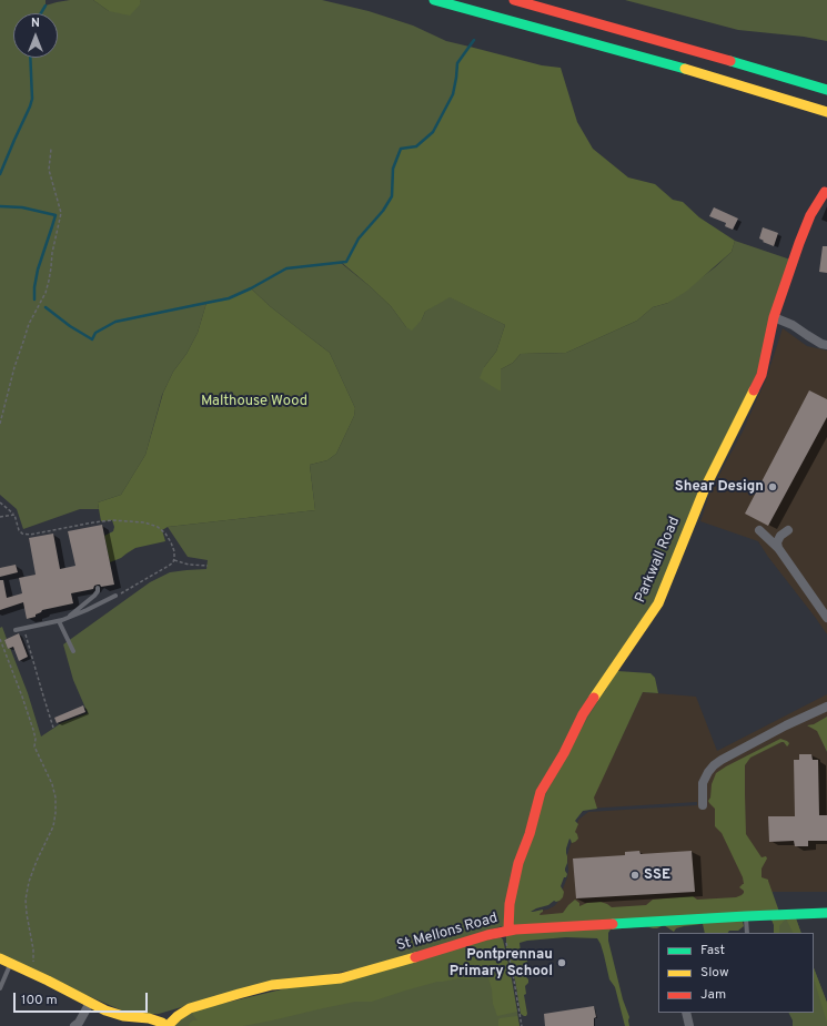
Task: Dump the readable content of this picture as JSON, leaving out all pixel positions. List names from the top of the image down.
{
  "streets": {
    "main road": ["Parkwall Road", "St Mellons Road"]
  },
  "crossings": [
    ["Parkwall Road", "St Mellons Road"]
  ],
  "parks": ["Malthouse Wood"],
  "places": ["Shear Design", "SSE", "Pontprennau Primary School"],
  "legend": ["Fast", "Slow", "Jam"],
  "scale_bar": "100 m",
  "north": "top"
}
